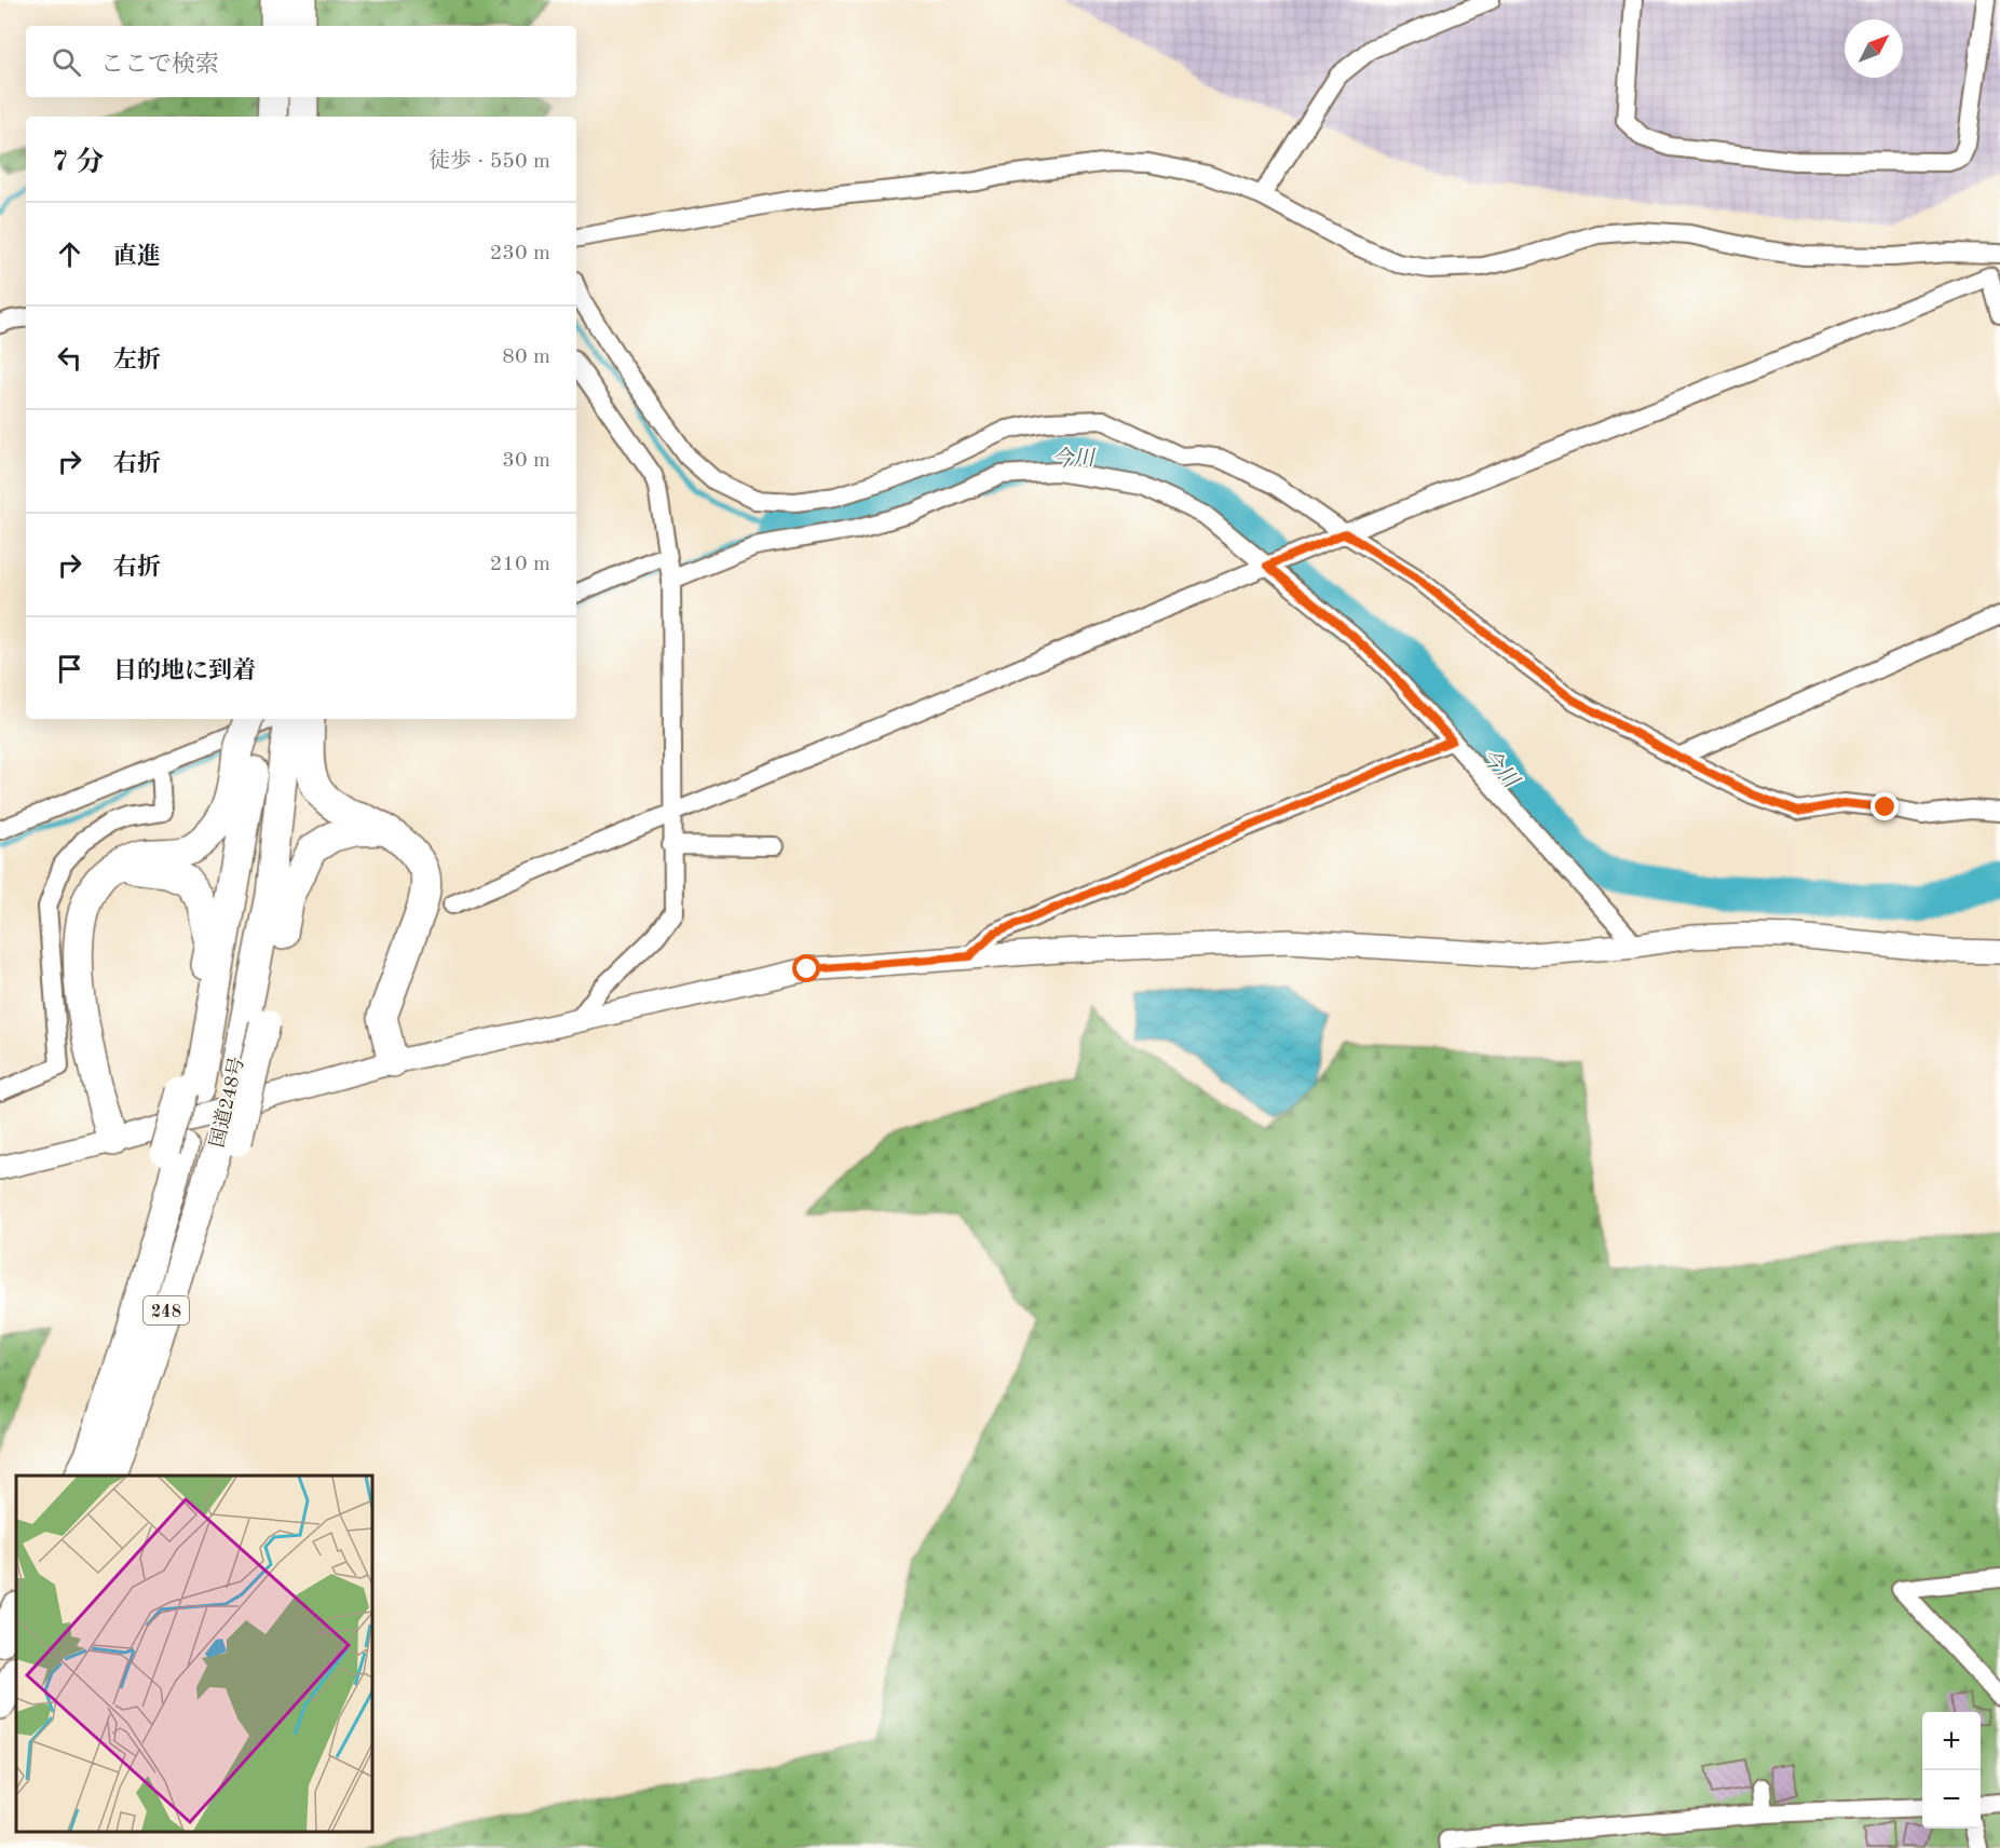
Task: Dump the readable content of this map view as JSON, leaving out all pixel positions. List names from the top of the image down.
{
  "streets": {
    "highway": ["国道248号", "248"]
  },
  "crossings": [
    ["国道248号", "248"]
  ],
  "water": ["今川"],
  "north": "top right",
  "page": {
    "search": "ここで検索",
    "heading": ["7 分", "徒歩 · 550 m"],
    "list": [
      ["直進", "230 m"],
      ["左折", "80 m"],
      ["右折", "30 m"],
      ["右折", "210 m"],
      "目的地に到着"
    ],
    "map_buttons": ["+", "−"]
  }
}
